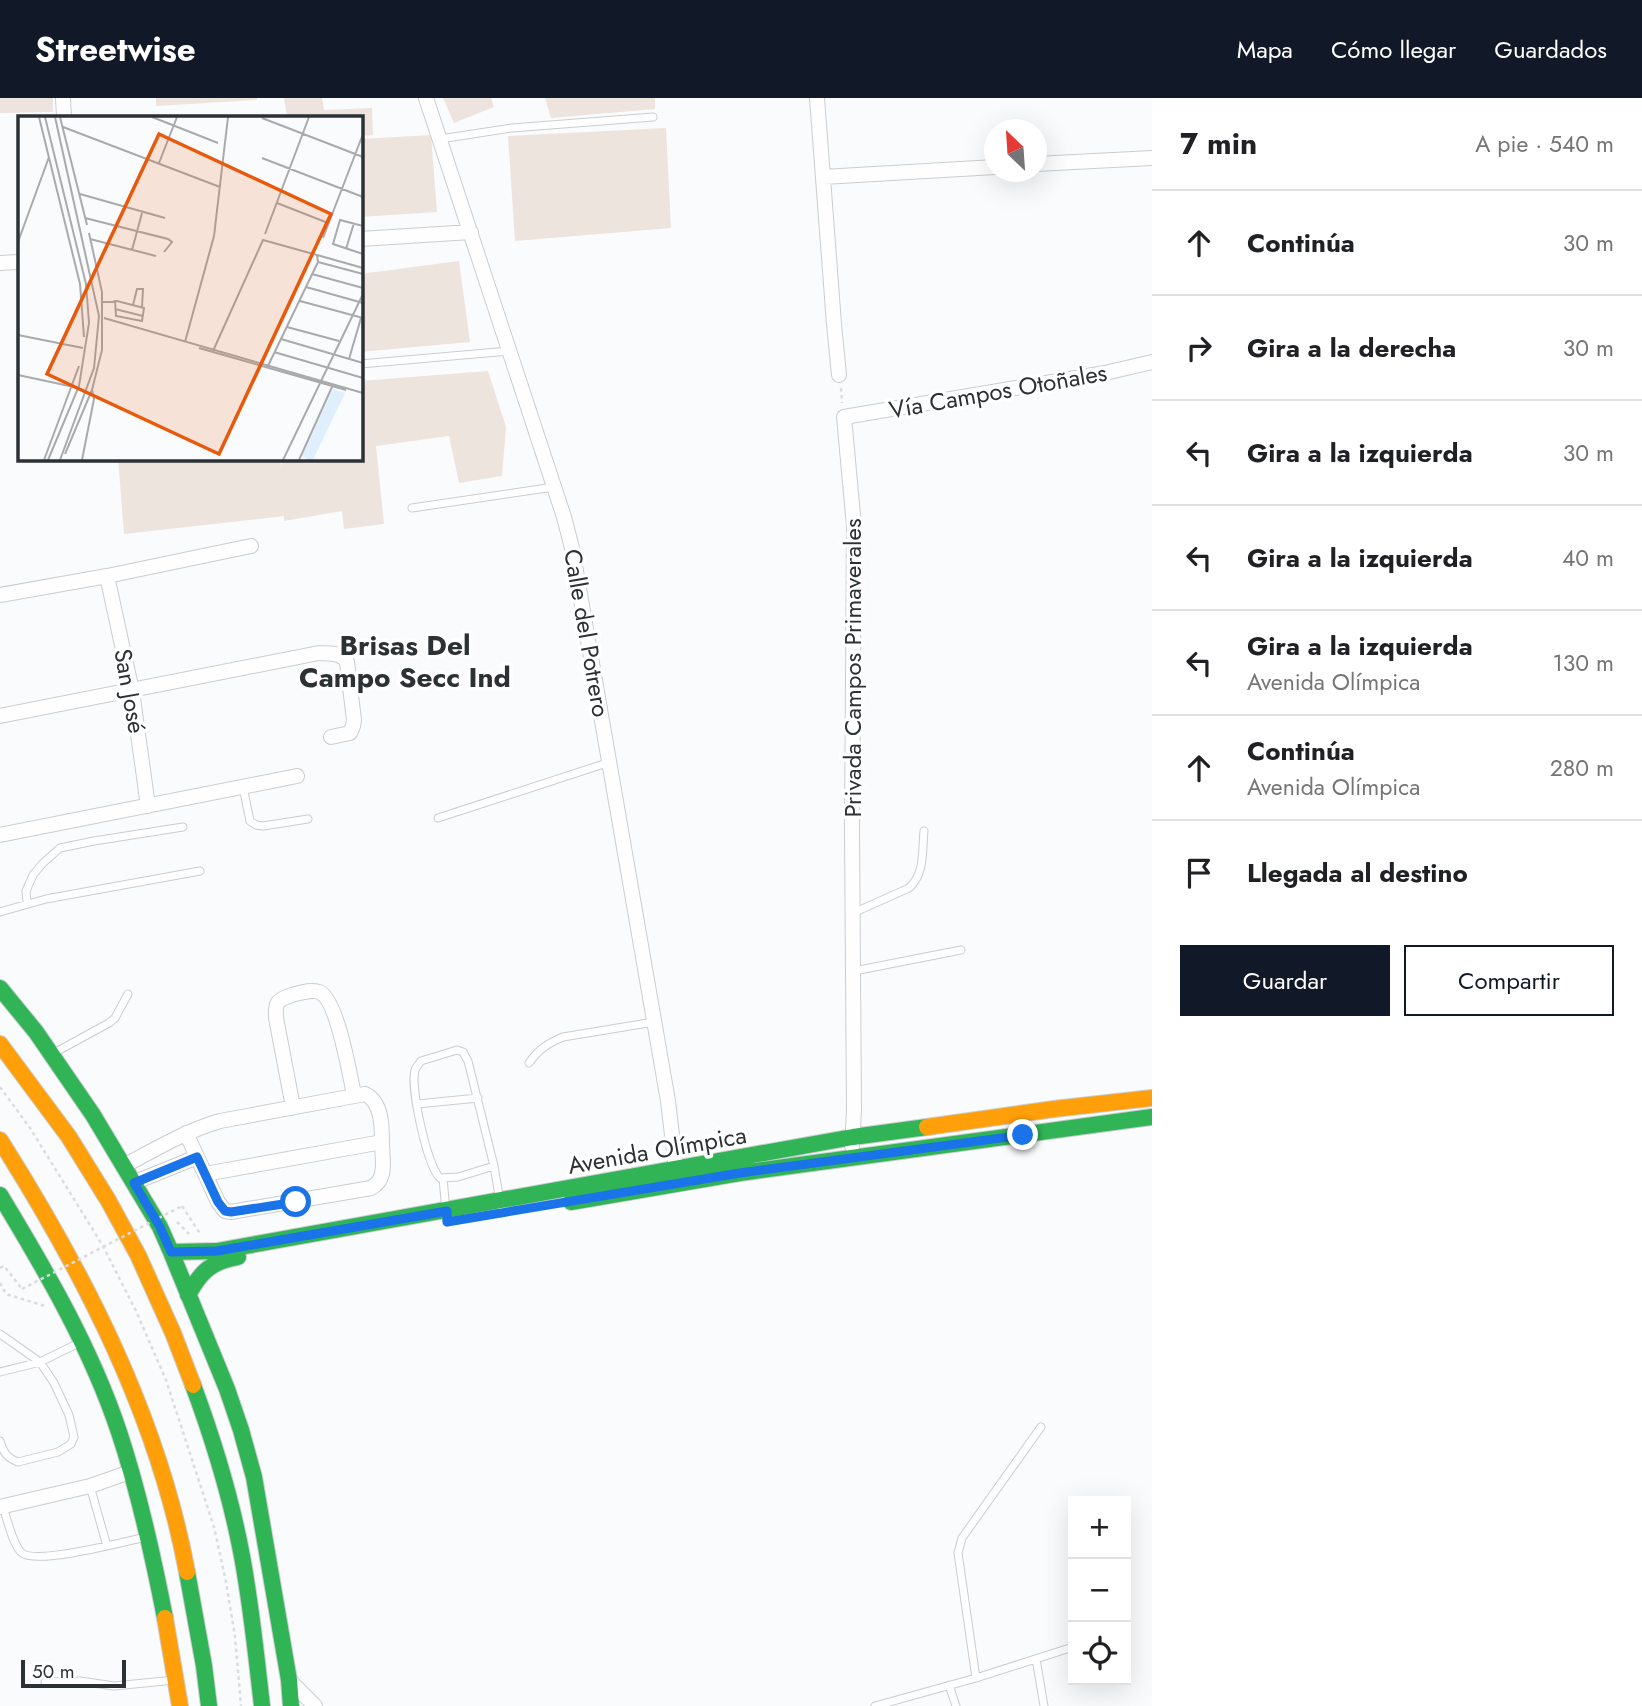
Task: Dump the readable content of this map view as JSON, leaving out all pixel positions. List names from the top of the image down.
{
  "streets": {
    "street": [
      "Vía Campos Otoñales",
      "Calle del Potrero",
      "Privada Campos Primaverales",
      "San José",
      "Avenida Olímpica"
    ]
  },
  "crossings": [
    ["Vía Campos Otoñales", "Privada Campos Primaverales"],
    ["Calle del Potrero", "Avenida Olímpica"],
    ["Privada Campos Primaverales", "Avenida Olímpica"]
  ],
  "districts": ["Brisas Del Campo Secc Ind"],
  "scale_bar": "50 m",
  "north": "top left",
  "page": {
    "header": "Streetwise",
    "nav": ["Mapa", "Cómo llegar", "Guardados"],
    "heading": ["7 min", "A pie · 540 m"],
    "list": [
      ["Continúa", "30 m"],
      ["Gira a la derecha", "30 m"],
      ["Gira a la izquierda", "30 m"],
      ["Gira a la izquierda", "40 m"],
      ["Gira a la izquierda", "Avenida Olímpica", "130 m"],
      ["Continúa", "Avenida Olímpica", "280 m"],
      "Llegada al destino"
    ],
    "buttons": ["Guardar", "Compartir"],
    "map_buttons": ["+", "−"],
    "scale": "50 m"
  }
}
